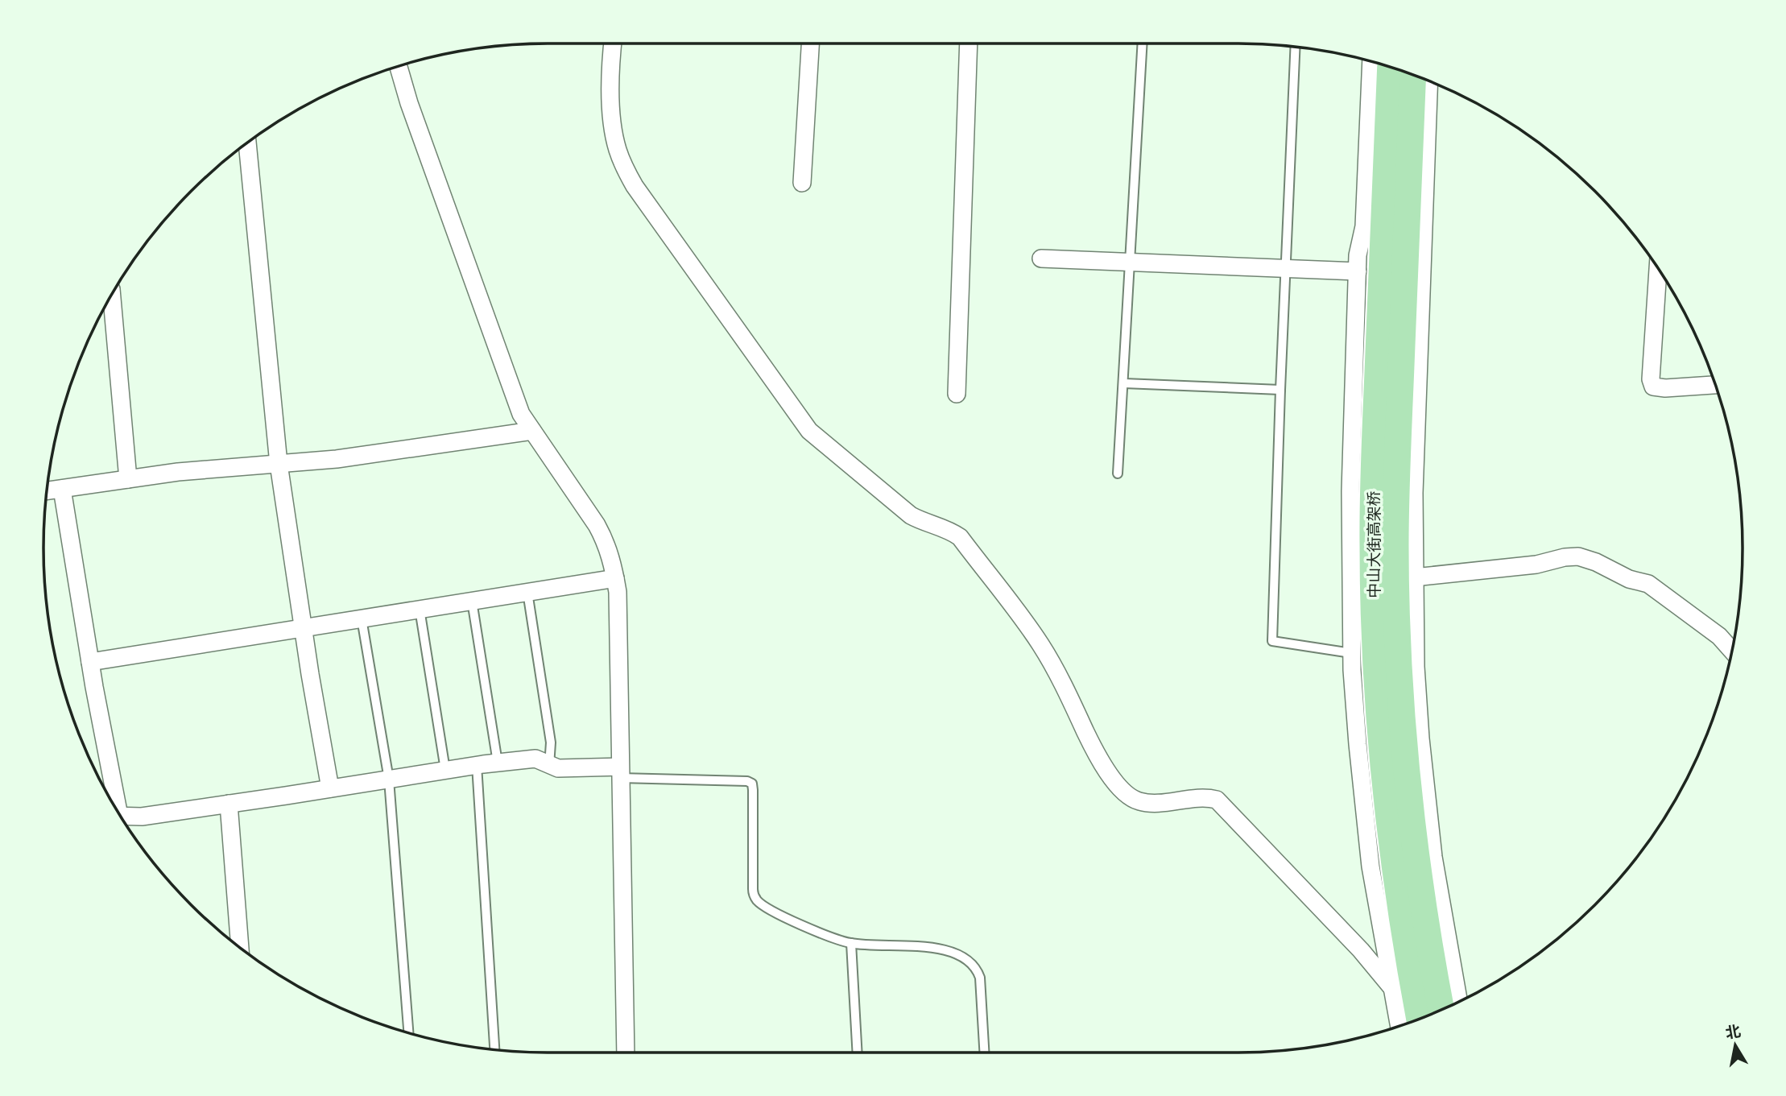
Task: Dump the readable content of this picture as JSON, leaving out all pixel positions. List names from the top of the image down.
{
  "streets": {
    "main road": ["中山大街高架桥"]
  },
  "north": "top"
}
